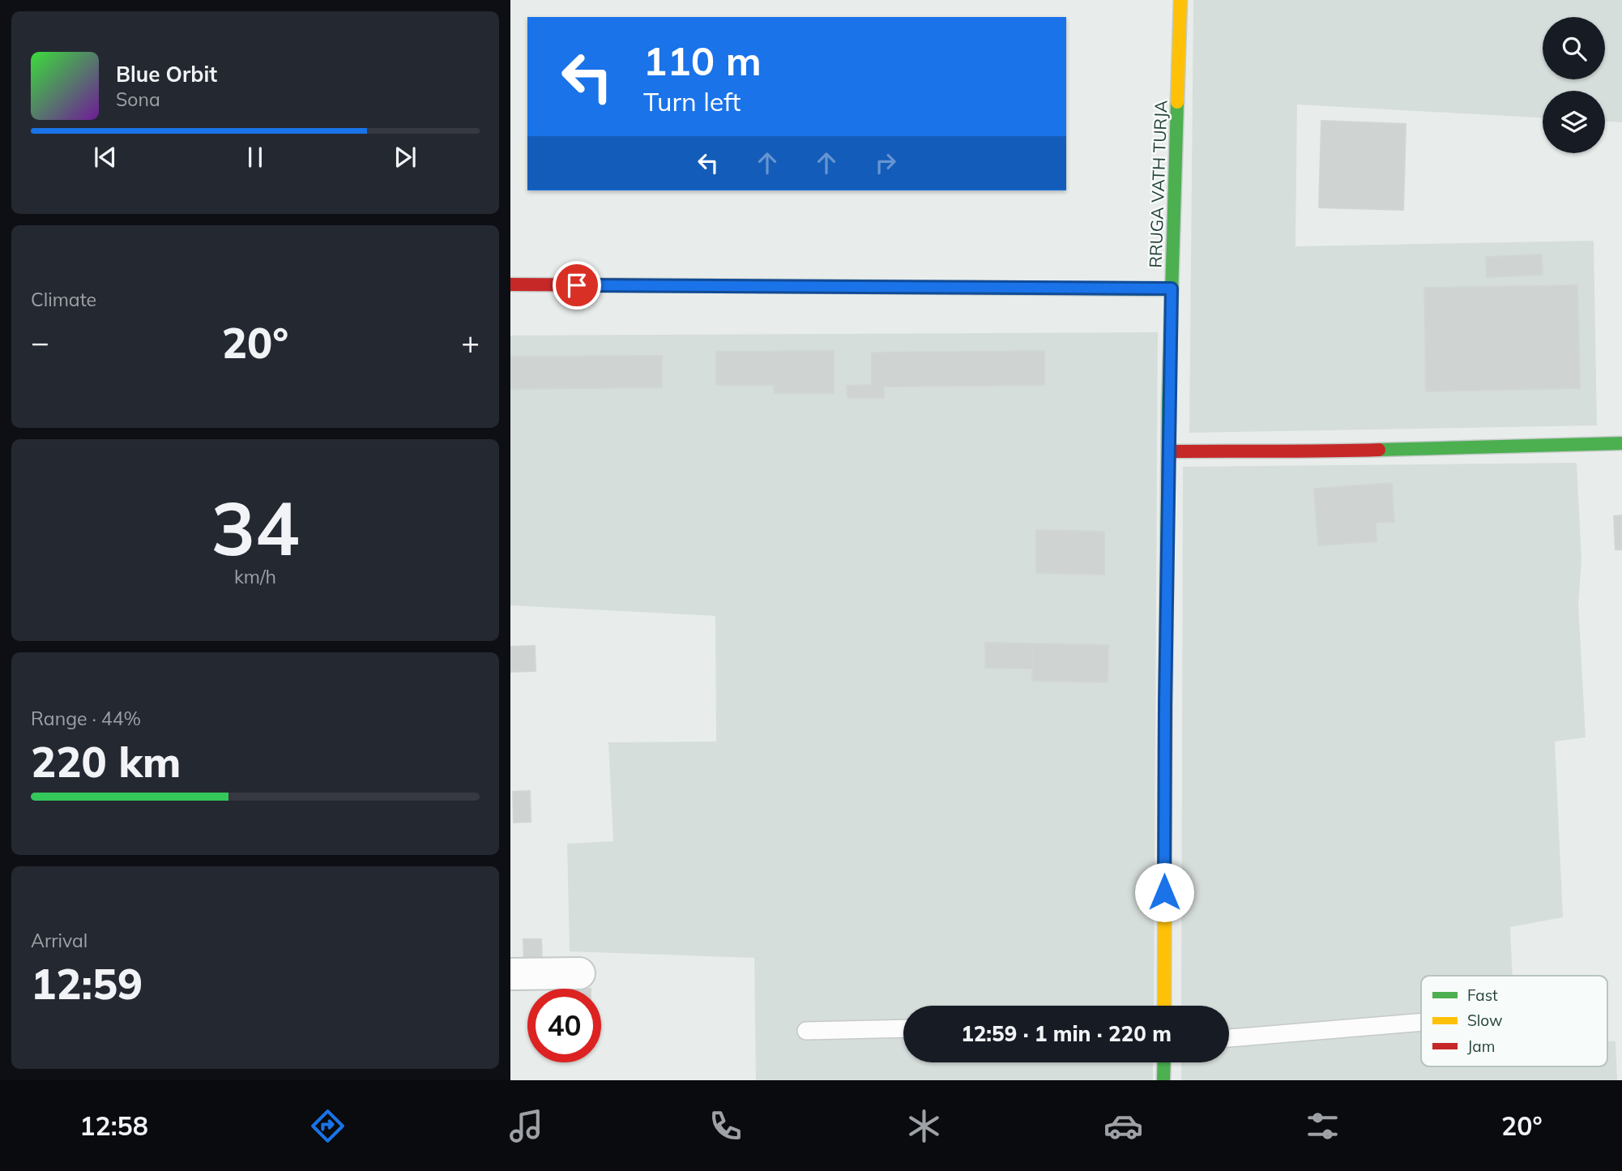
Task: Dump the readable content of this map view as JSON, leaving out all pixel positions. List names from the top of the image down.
{
  "streets": {
    "street": ["RRUGA VATH TURJA"]
  },
  "legend": ["Fast", "Slow", "Jam"],
  "page": {
    "turn": ["110 m", "Turn left"],
    "song": ["Blue Orbit", "Sona"],
    "tile": [
      "Climate",
      ["34", "km/h"],
      ["Range · 44%", "220 km"],
      ["Arrival", "12:59"]
    ],
    "heat": ["−", "20°", "+"],
    "limit": "40",
    "trip": "12:59 · 1 min · 220 m",
    "tabs": ["12:58", "20°"]
  }
}
